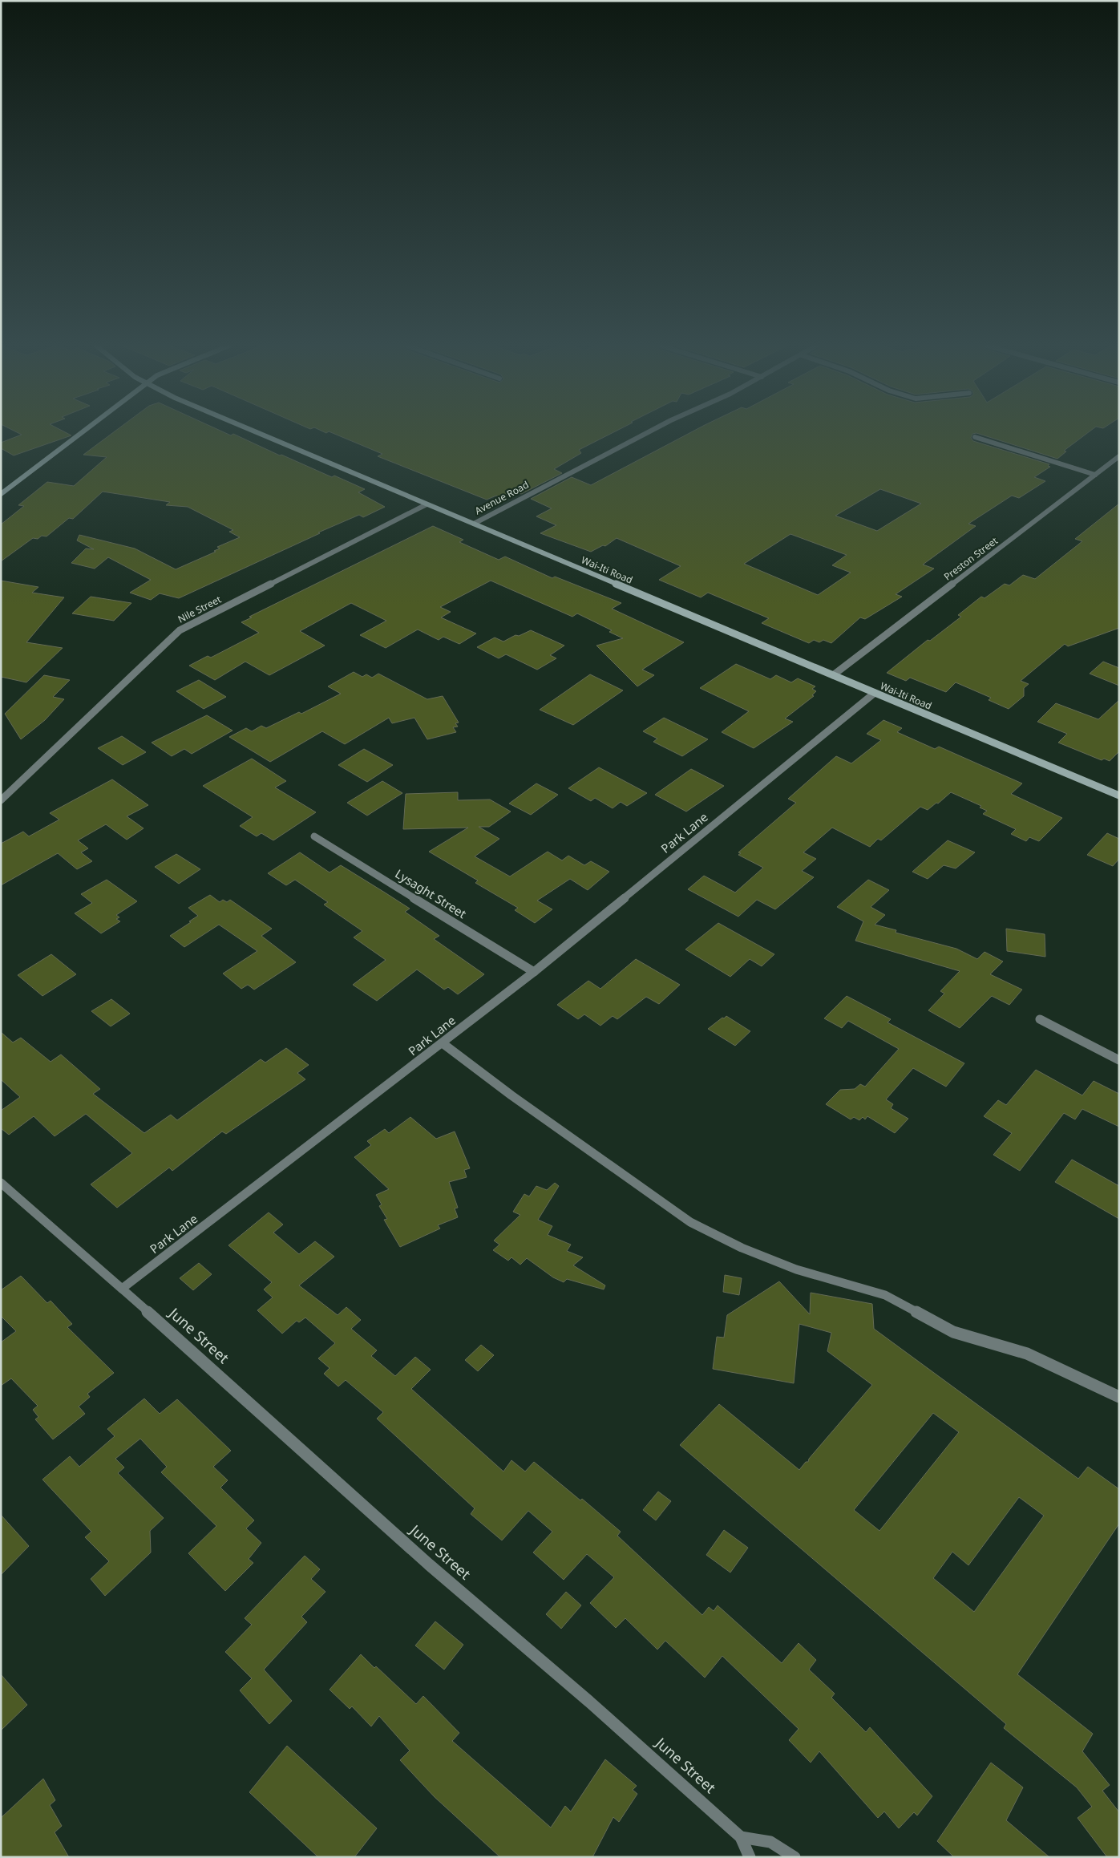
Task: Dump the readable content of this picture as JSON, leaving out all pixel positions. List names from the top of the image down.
{
  "streets": {
    "main road": ["Wai-Iti Road"],
    "street": [
      "Avenue Road",
      "Preston Street",
      "Nile Street",
      "Park Lane",
      "Lysaght Street",
      "June Street"
    ]
  },
  "crossings": [
    ["Avenue Road", "Wai-Iti Road"],
    ["Preston Street", "Wai-Iti Road"],
    ["Wai-Iti Road", "Nile Street"],
    ["Wai-Iti Road", "Park Lane"],
    ["Park Lane", "Lysaght Street"],
    ["Park Lane", "June Street"]
  ]
}
